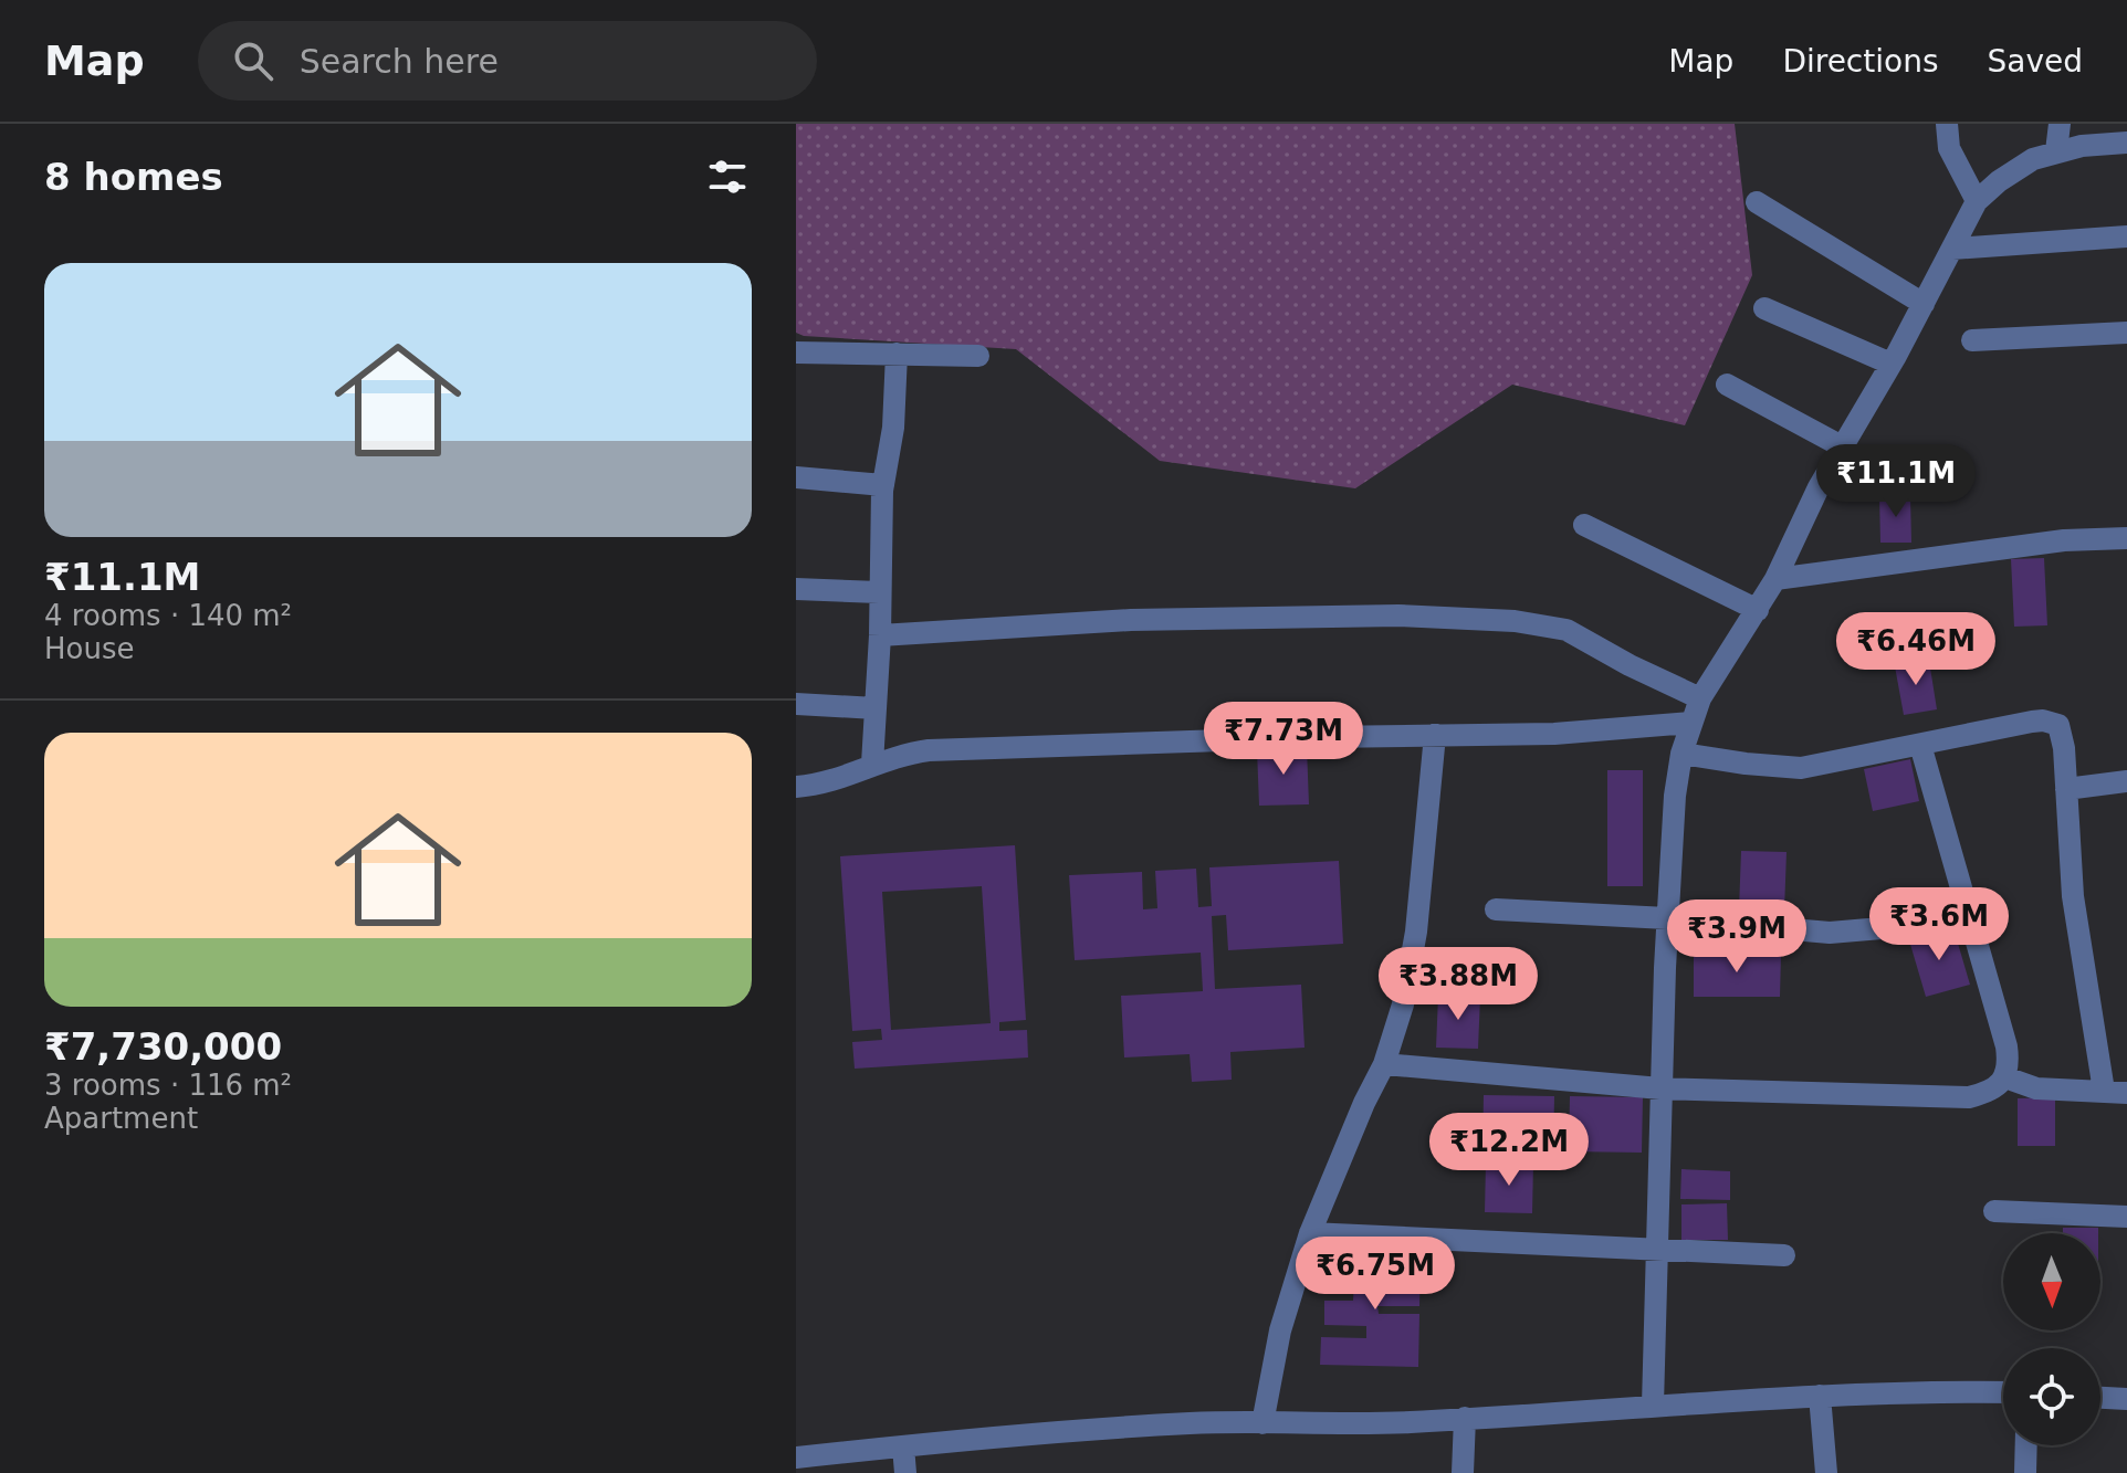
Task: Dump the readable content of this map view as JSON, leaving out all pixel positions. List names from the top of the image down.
{
  "north": "bottom",
  "page": {
    "header": "Map",
    "search": "Search here",
    "nav": ["Map", "Directions", "Saved"],
    "heading": "8 homes",
    "list": [
      {
        "name": "₹11.1M",
        "note": "4 rooms · 140 m² · House"
      },
      {
        "name": "₹7,730,000",
        "note": "3 rooms · 116 m² · Apartment"
      }
    ],
    "price": [
      "₹11.1M",
      "₹6.46M",
      "₹7.73M",
      "₹3.6M",
      "₹3.9M",
      "₹3.88M",
      "₹12.2M",
      "₹6.75M"
    ]
  }
}
